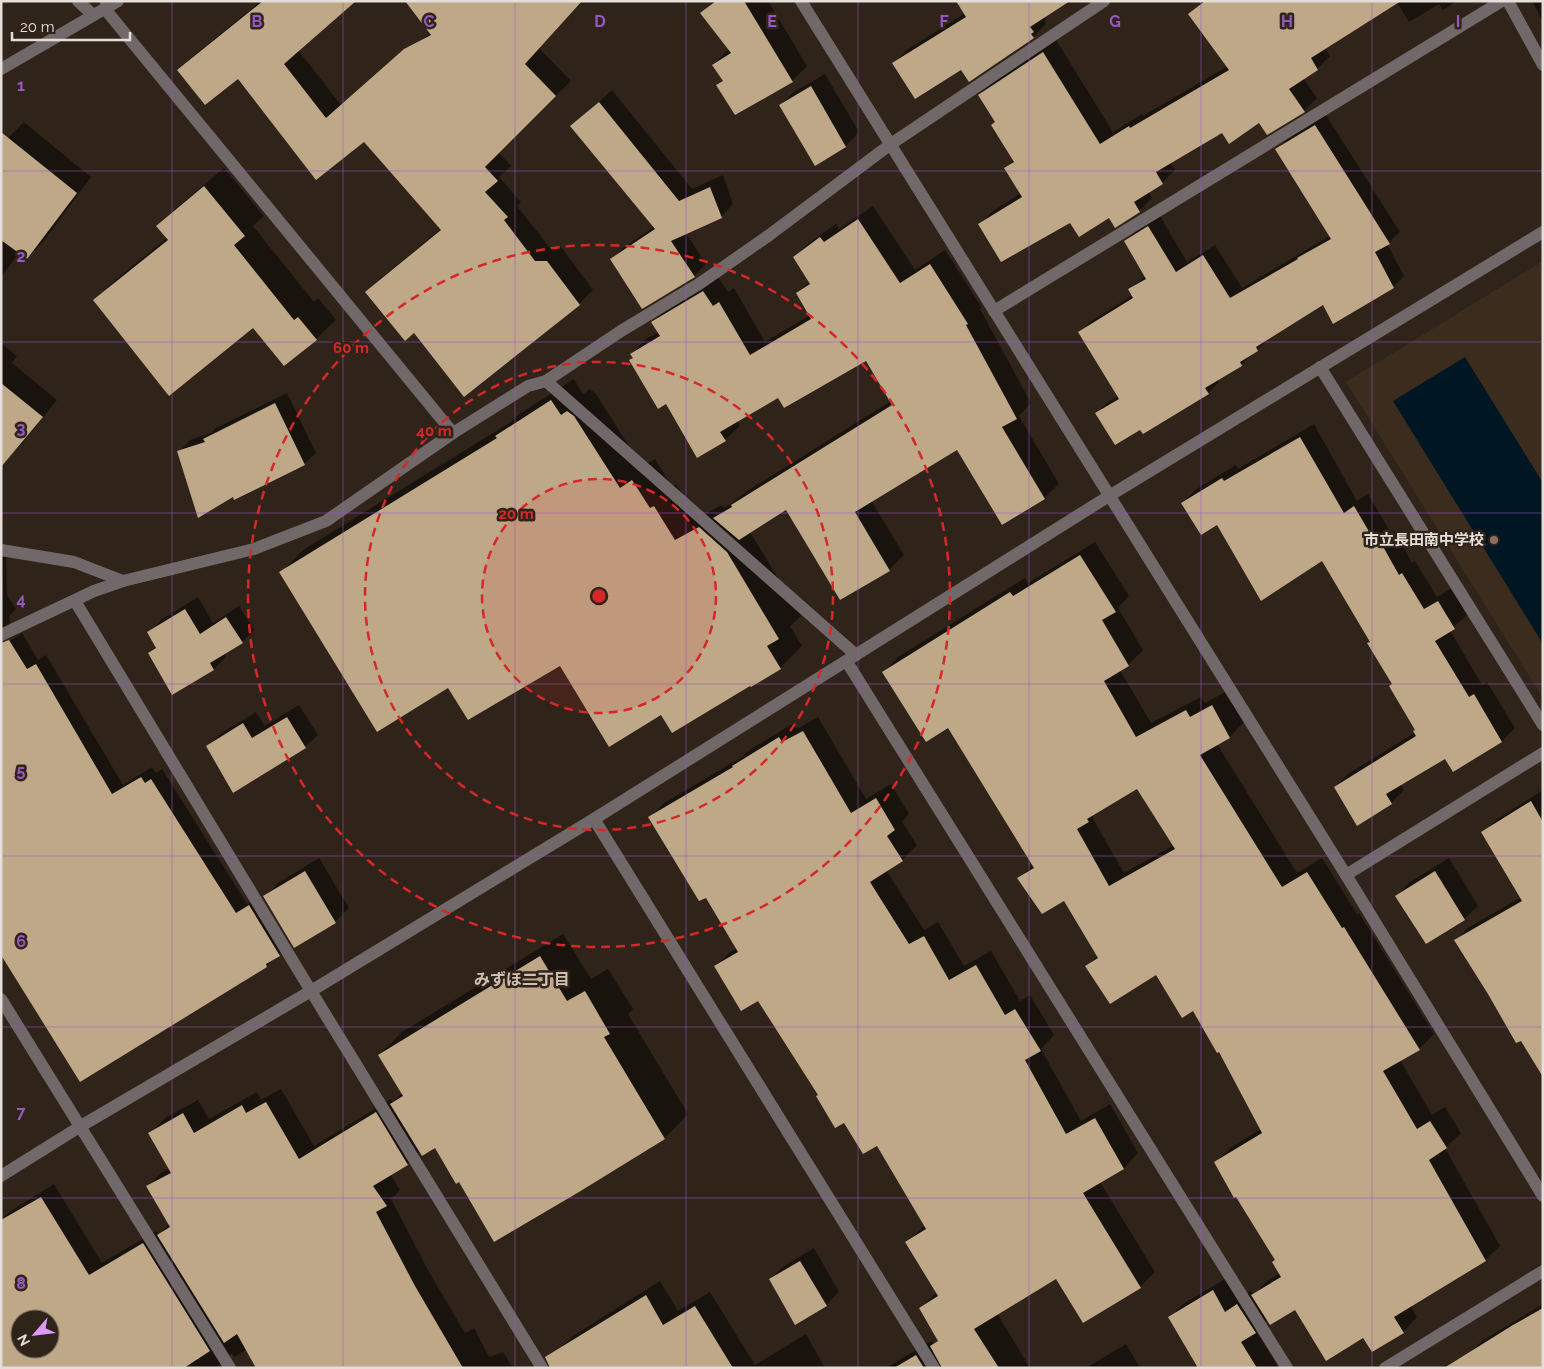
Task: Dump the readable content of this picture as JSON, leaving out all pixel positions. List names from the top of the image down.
{
  "districts": ["みずほ二丁目"],
  "places": ["市立長田南中学校"],
  "scale_bar": "20 m",
  "north": "bottom left",
  "grid": {
    "columns": [
      "B",
      "C",
      "D",
      "E",
      "F",
      "G",
      "H",
      "I"
    ],
    "rows": [
      "1",
      "2",
      "3",
      "4",
      "5",
      "6",
      "7",
      "8"
    ]
  },
  "rings": ["60 m", "40 m", "20 m"]
}
